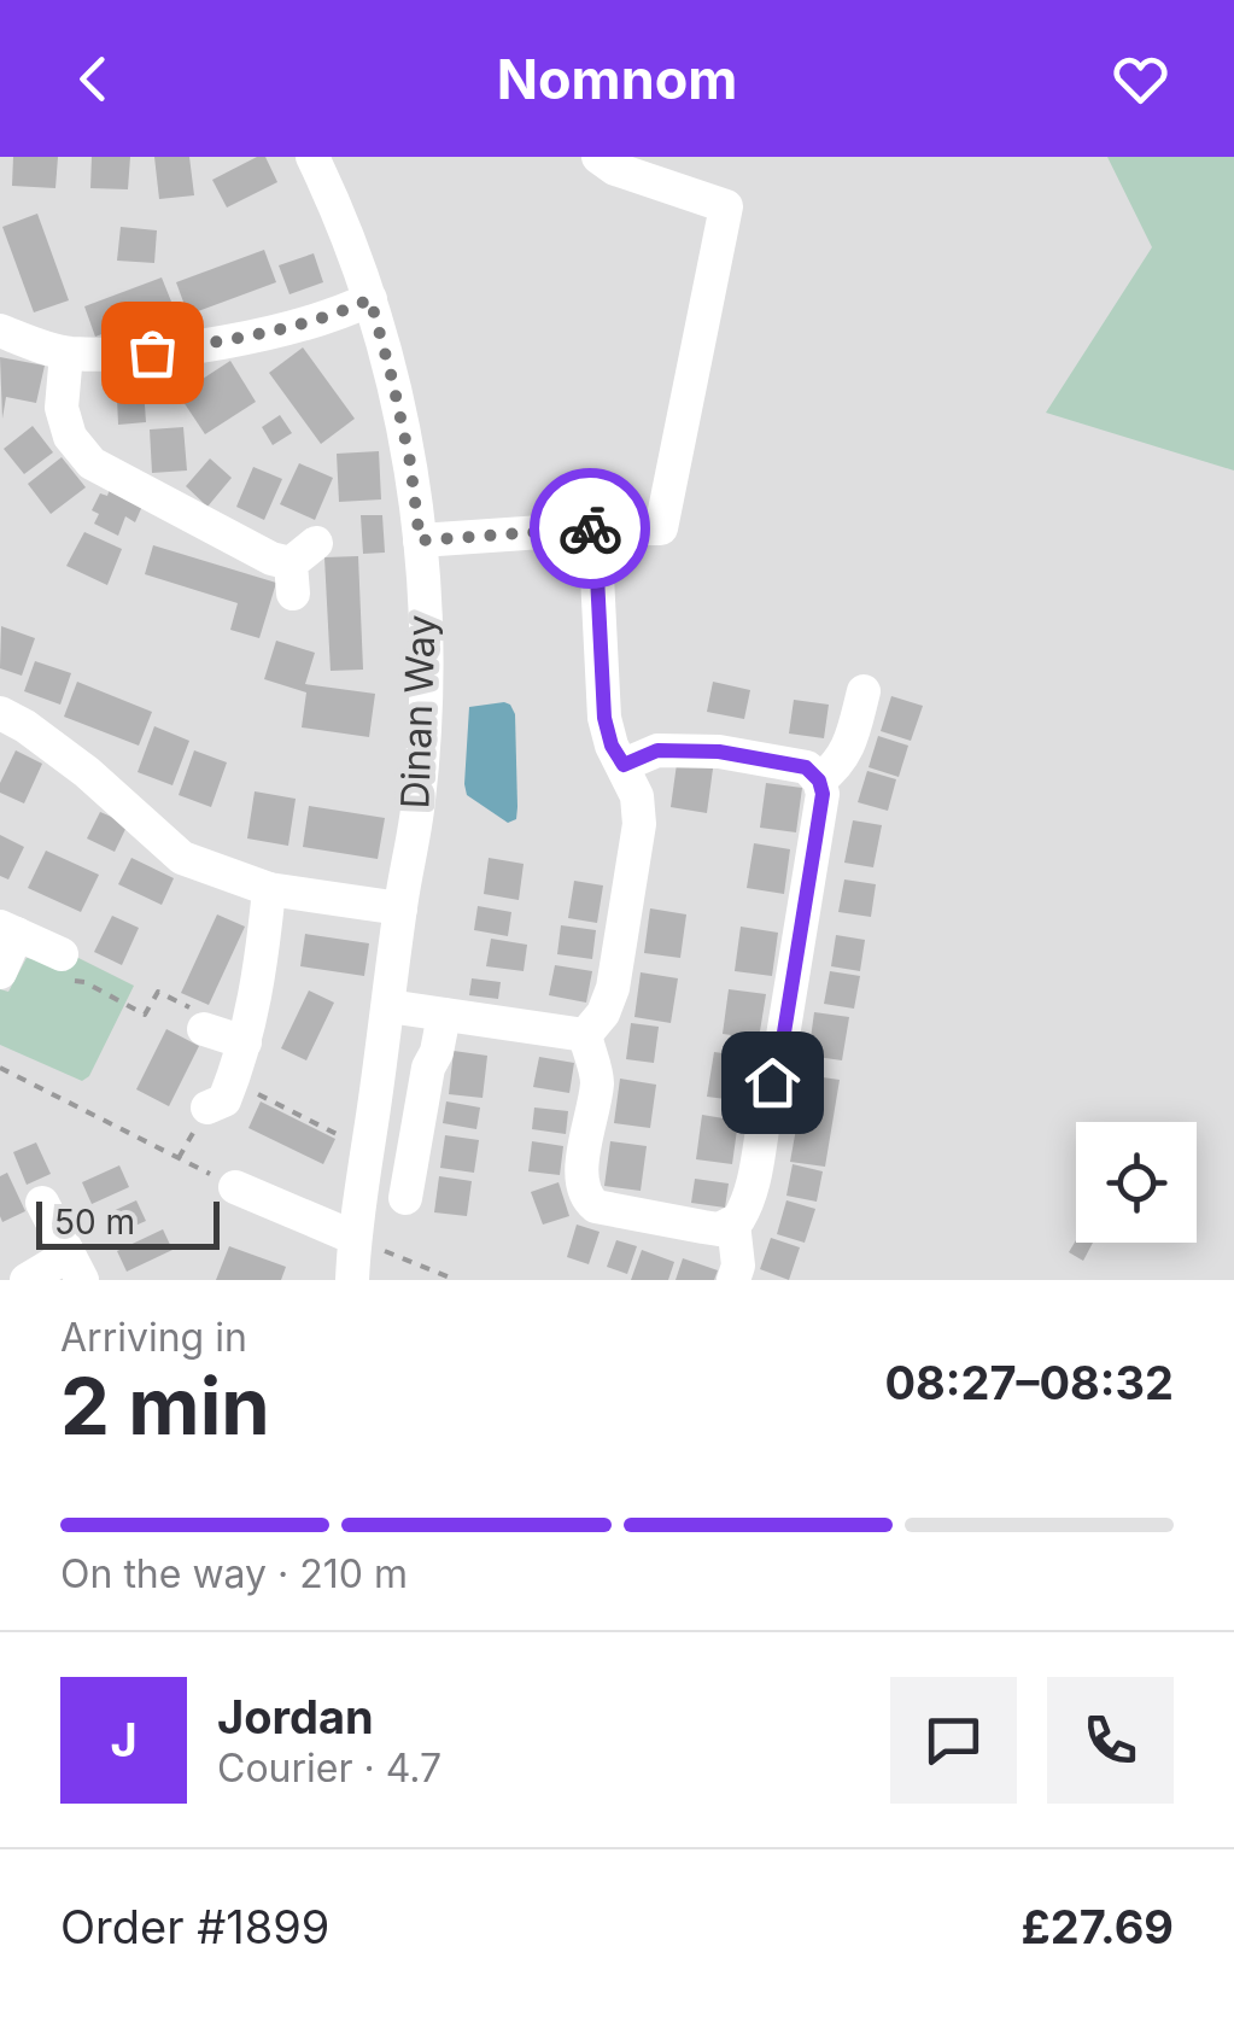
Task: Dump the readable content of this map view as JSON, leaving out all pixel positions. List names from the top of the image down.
{
  "streets": {
    "street": ["Dinan Way"]
  },
  "scale_bar": "50 m",
  "page": {
    "header": "Nomnom",
    "scale": "50 m",
    "heading": ["2 min", "Arriving in", "08:27–08:32"],
    "panel": [
      "Jordan",
      "Courier · 4.7",
      "Order #1899",
      "£27.69"
    ],
    "bar": "On the way · 210 m",
    "round": "J"
  }
}
